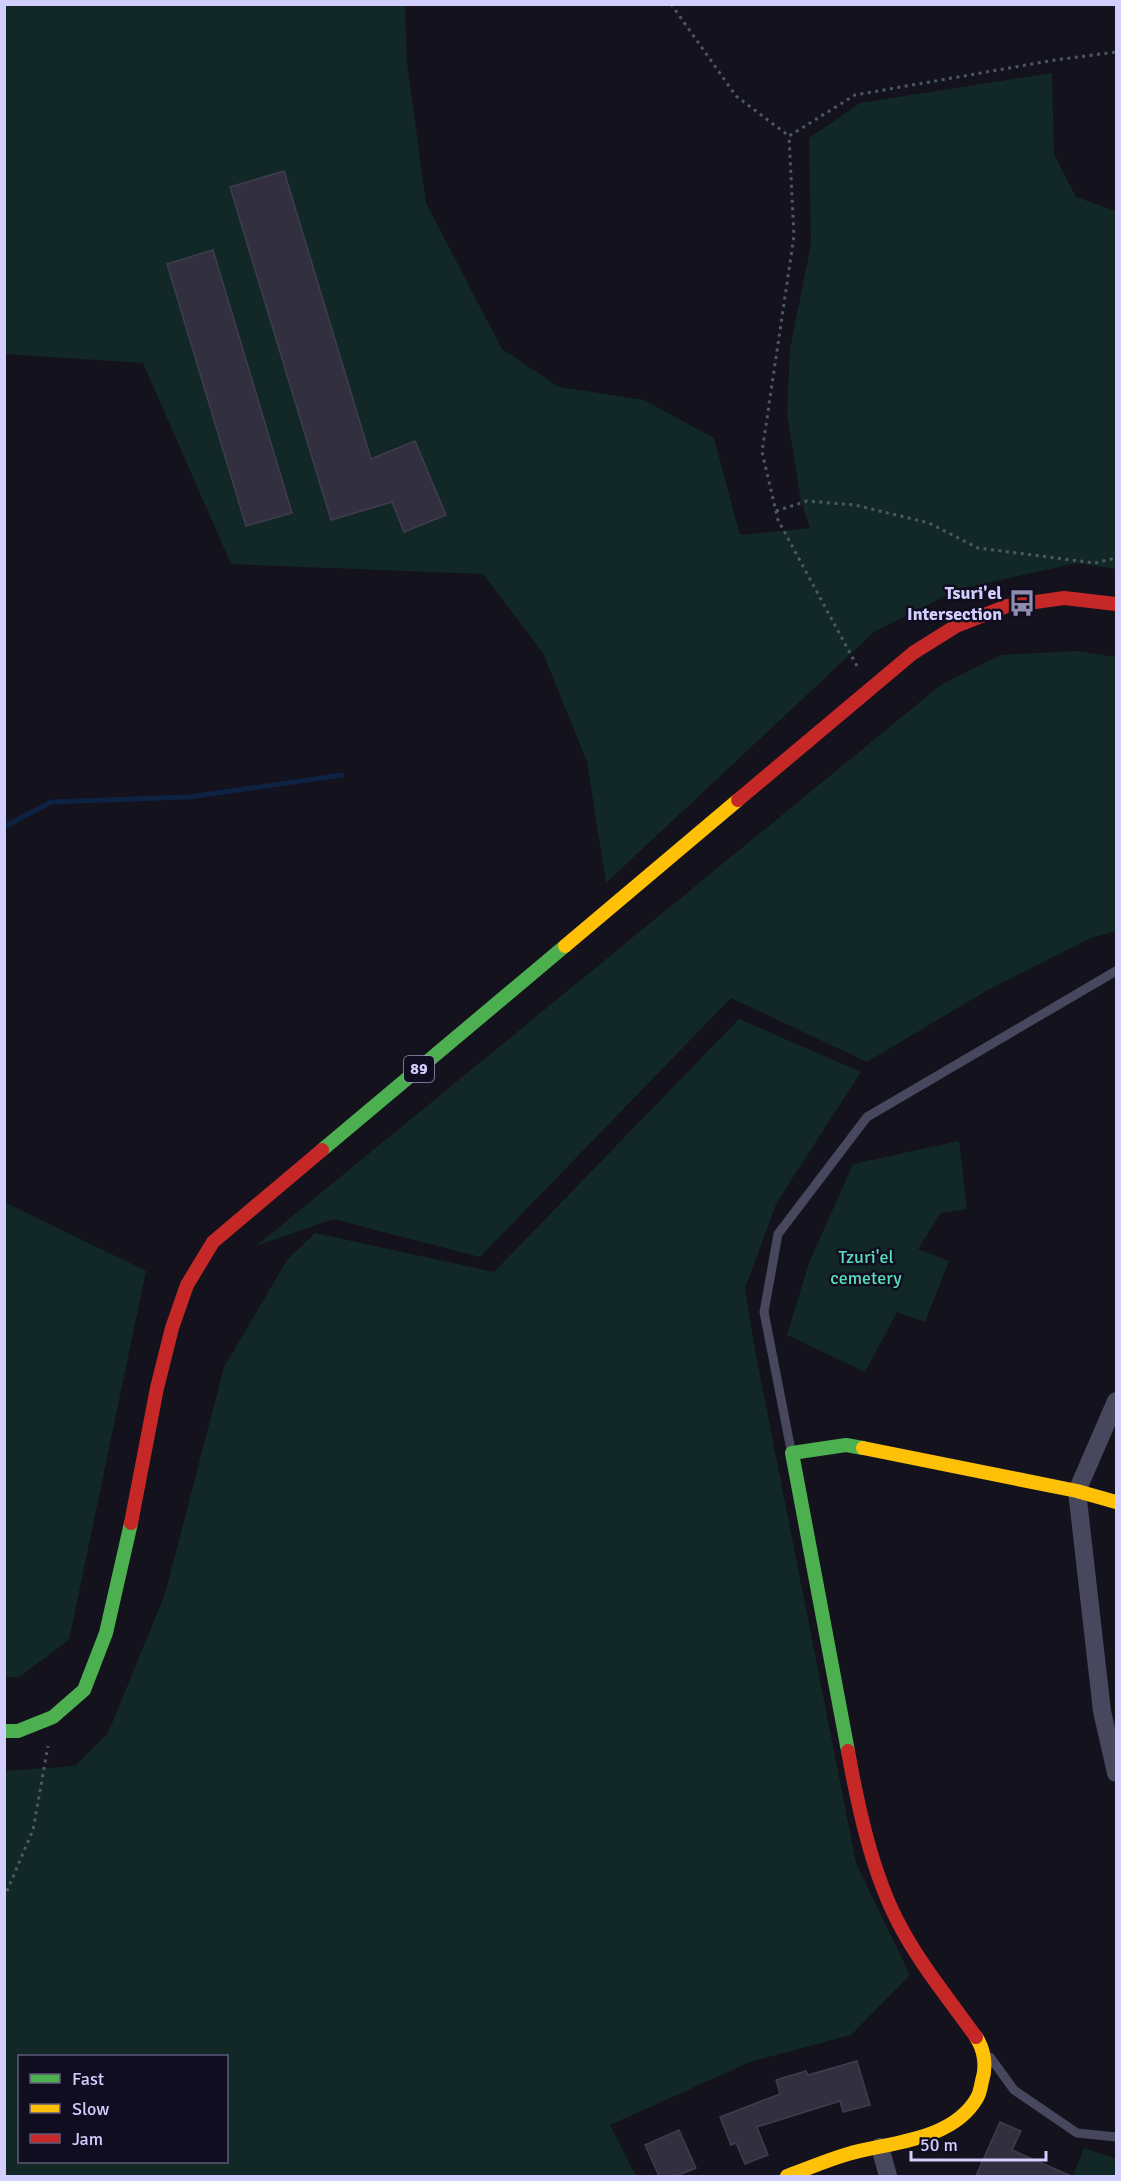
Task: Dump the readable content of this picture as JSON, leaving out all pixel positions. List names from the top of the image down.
{
  "streets": {
    "main road": ["89"]
  },
  "parks": ["Tzuri'el cemetery"],
  "places": {
    "bus stop": ["Tsuri'el Intersection"]
  },
  "legend": ["Fast", "Slow", "Jam"],
  "scale_bar": "50 m"
}
